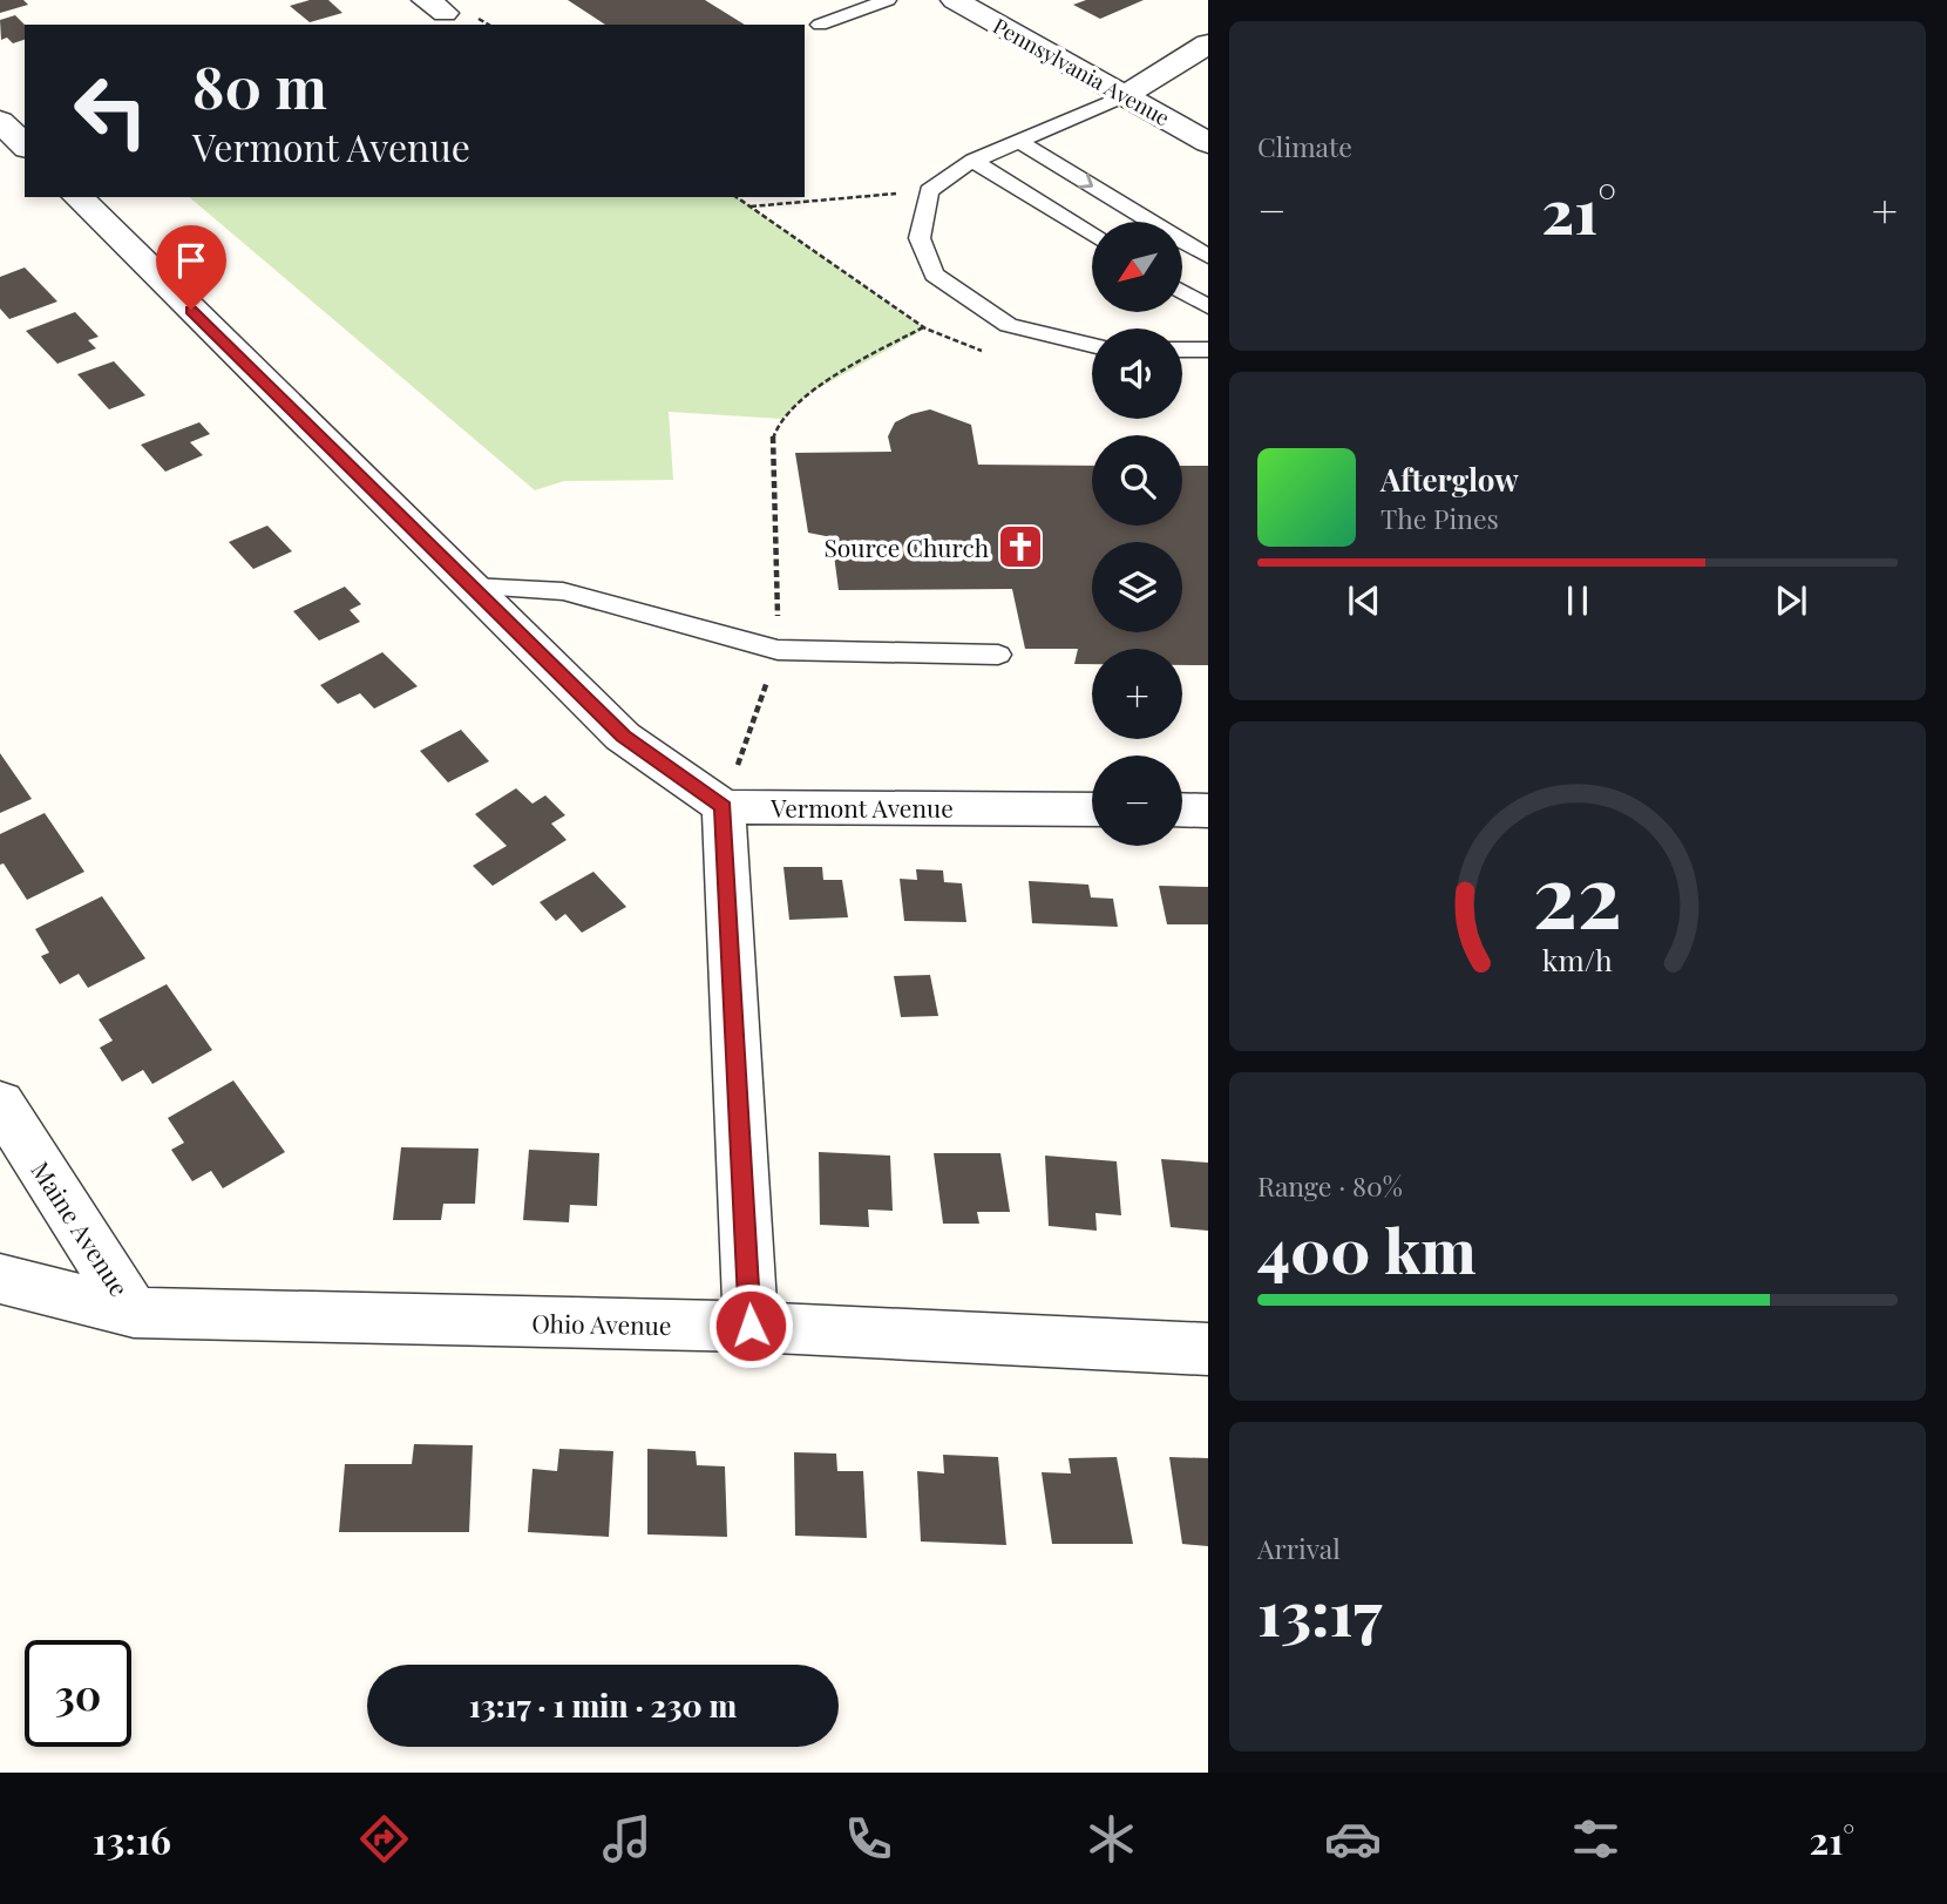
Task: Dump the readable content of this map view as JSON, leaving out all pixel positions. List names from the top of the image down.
{
  "streets": {
    "street": [
      "Pennsylvania Avenue",
      "Vermont Avenue",
      "Maine Avenue",
      "Ohio Avenue"
    ]
  },
  "crossings": [
    ["Maine Avenue", "Ohio Avenue"]
  ],
  "places": {
    "church": ["Source Church"]
  },
  "north": "bottom left",
  "page": {
    "tile": [
      "Climate",
      ["Range · 80%", "400 km"],
      ["Arrival", "13:17"]
    ],
    "turn": ["80 m", "Vermont Avenue"],
    "heat": ["−", "21°", "+"],
    "map_buttons": ["+", "−"],
    "song": ["Afterglow", "The Pines"],
    "limit": "30",
    "trip": "13:17 · 1 min · 230 m",
    "tabs": ["13:16", "21°"],
    "gauge": ["22", "km/h"]
  }
}
